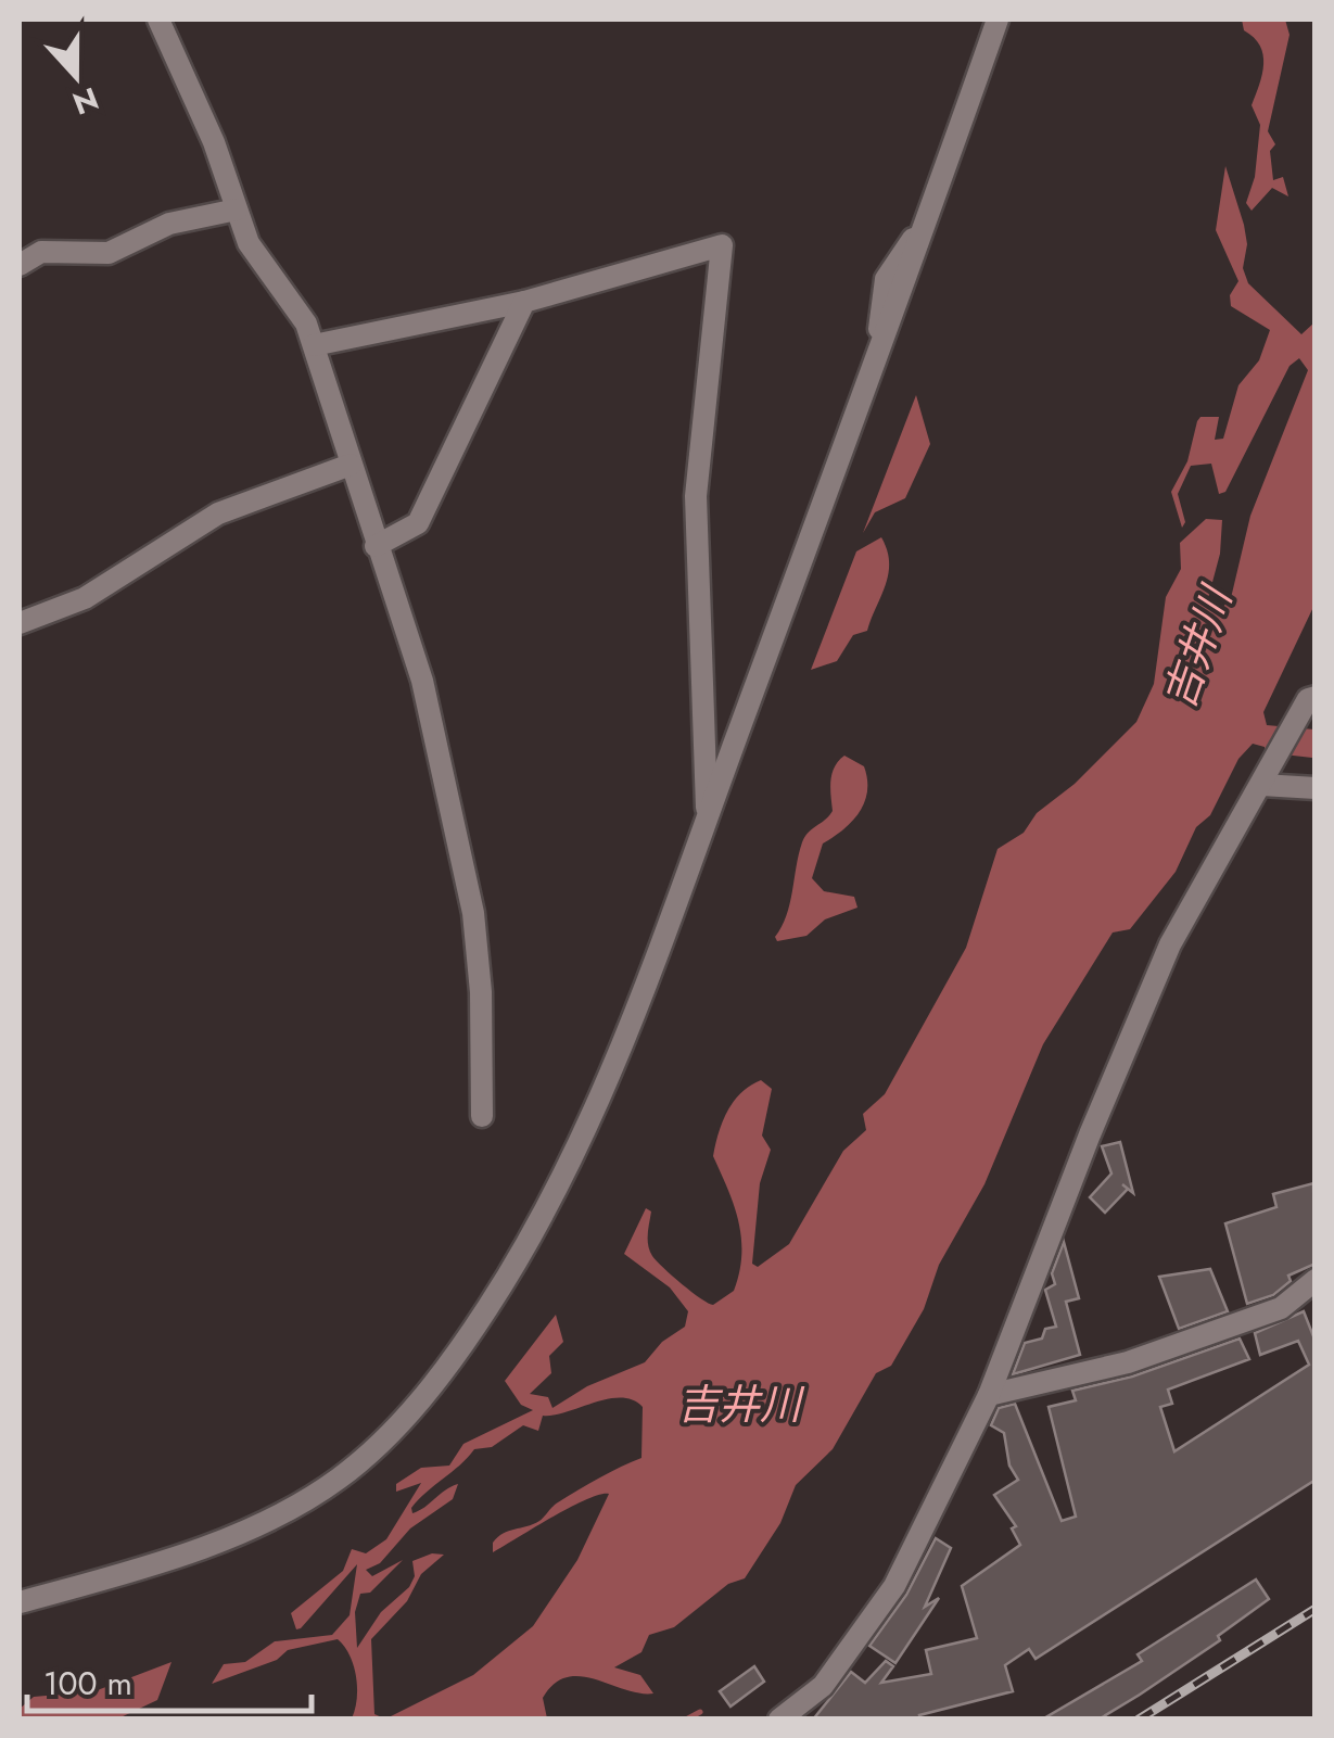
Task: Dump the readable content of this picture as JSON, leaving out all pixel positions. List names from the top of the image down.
{
  "water": ["吉井川"],
  "scale_bar": "100 m",
  "north": "bottom"
}
